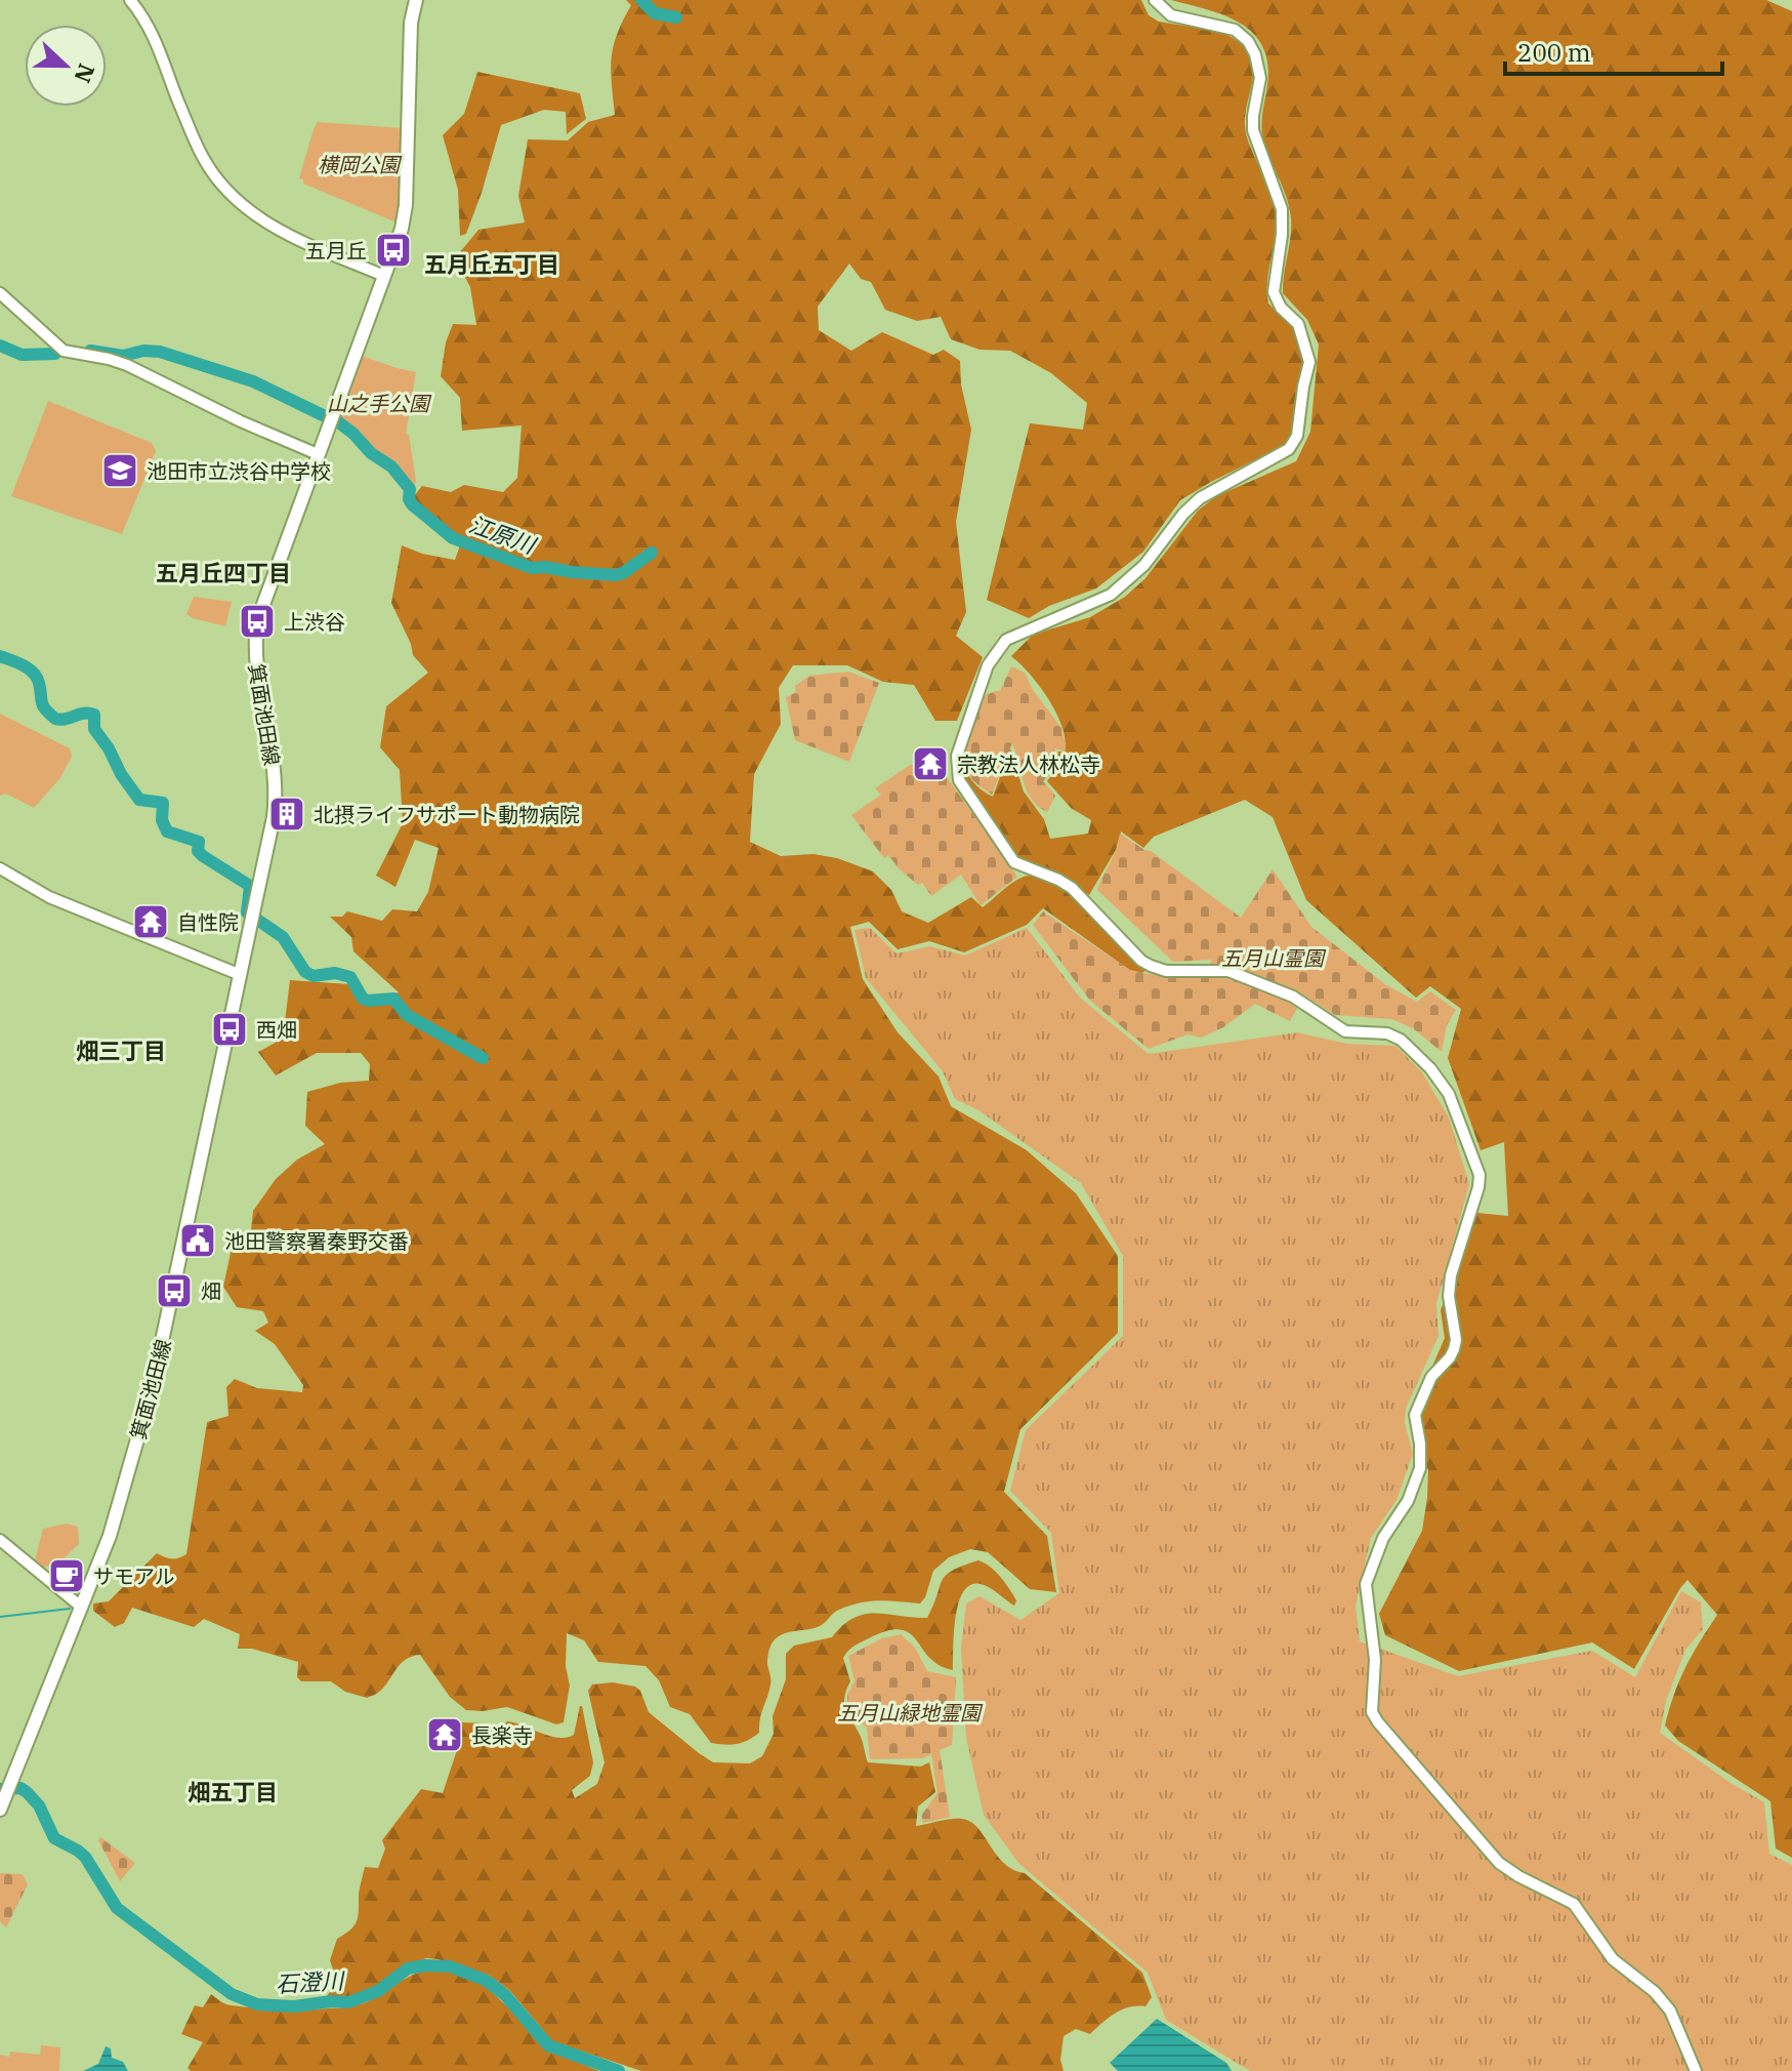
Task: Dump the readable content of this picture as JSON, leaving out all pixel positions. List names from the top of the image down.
{
  "streets": {
    "main road": ["箕面池田線"]
  },
  "districts": [
    "五月丘五丁目",
    "五月丘四丁目",
    "畑三丁目",
    "畑五丁目"
  ],
  "water": ["江原川", "石澄川"],
  "parks": [
    "横岡公園",
    "山之手公園",
    "五月山霊園",
    "五月山緑地霊園"
  ],
  "places": {
    "bus stop": [
      "五月丘",
      "上渋谷",
      "西畑",
      "畑"
    ],
    "school or university": ["池田市立渋谷中学校"],
    "temple": ["宗教法人林松寺", "自性院", "長楽寺"],
    "building": ["北摂ライフサポート動物病院"],
    "public building": ["池田警察署秦野交番"],
    "cafe": ["サモアル"]
  },
  "scale_bar": "200 m",
  "north": "right"
}
